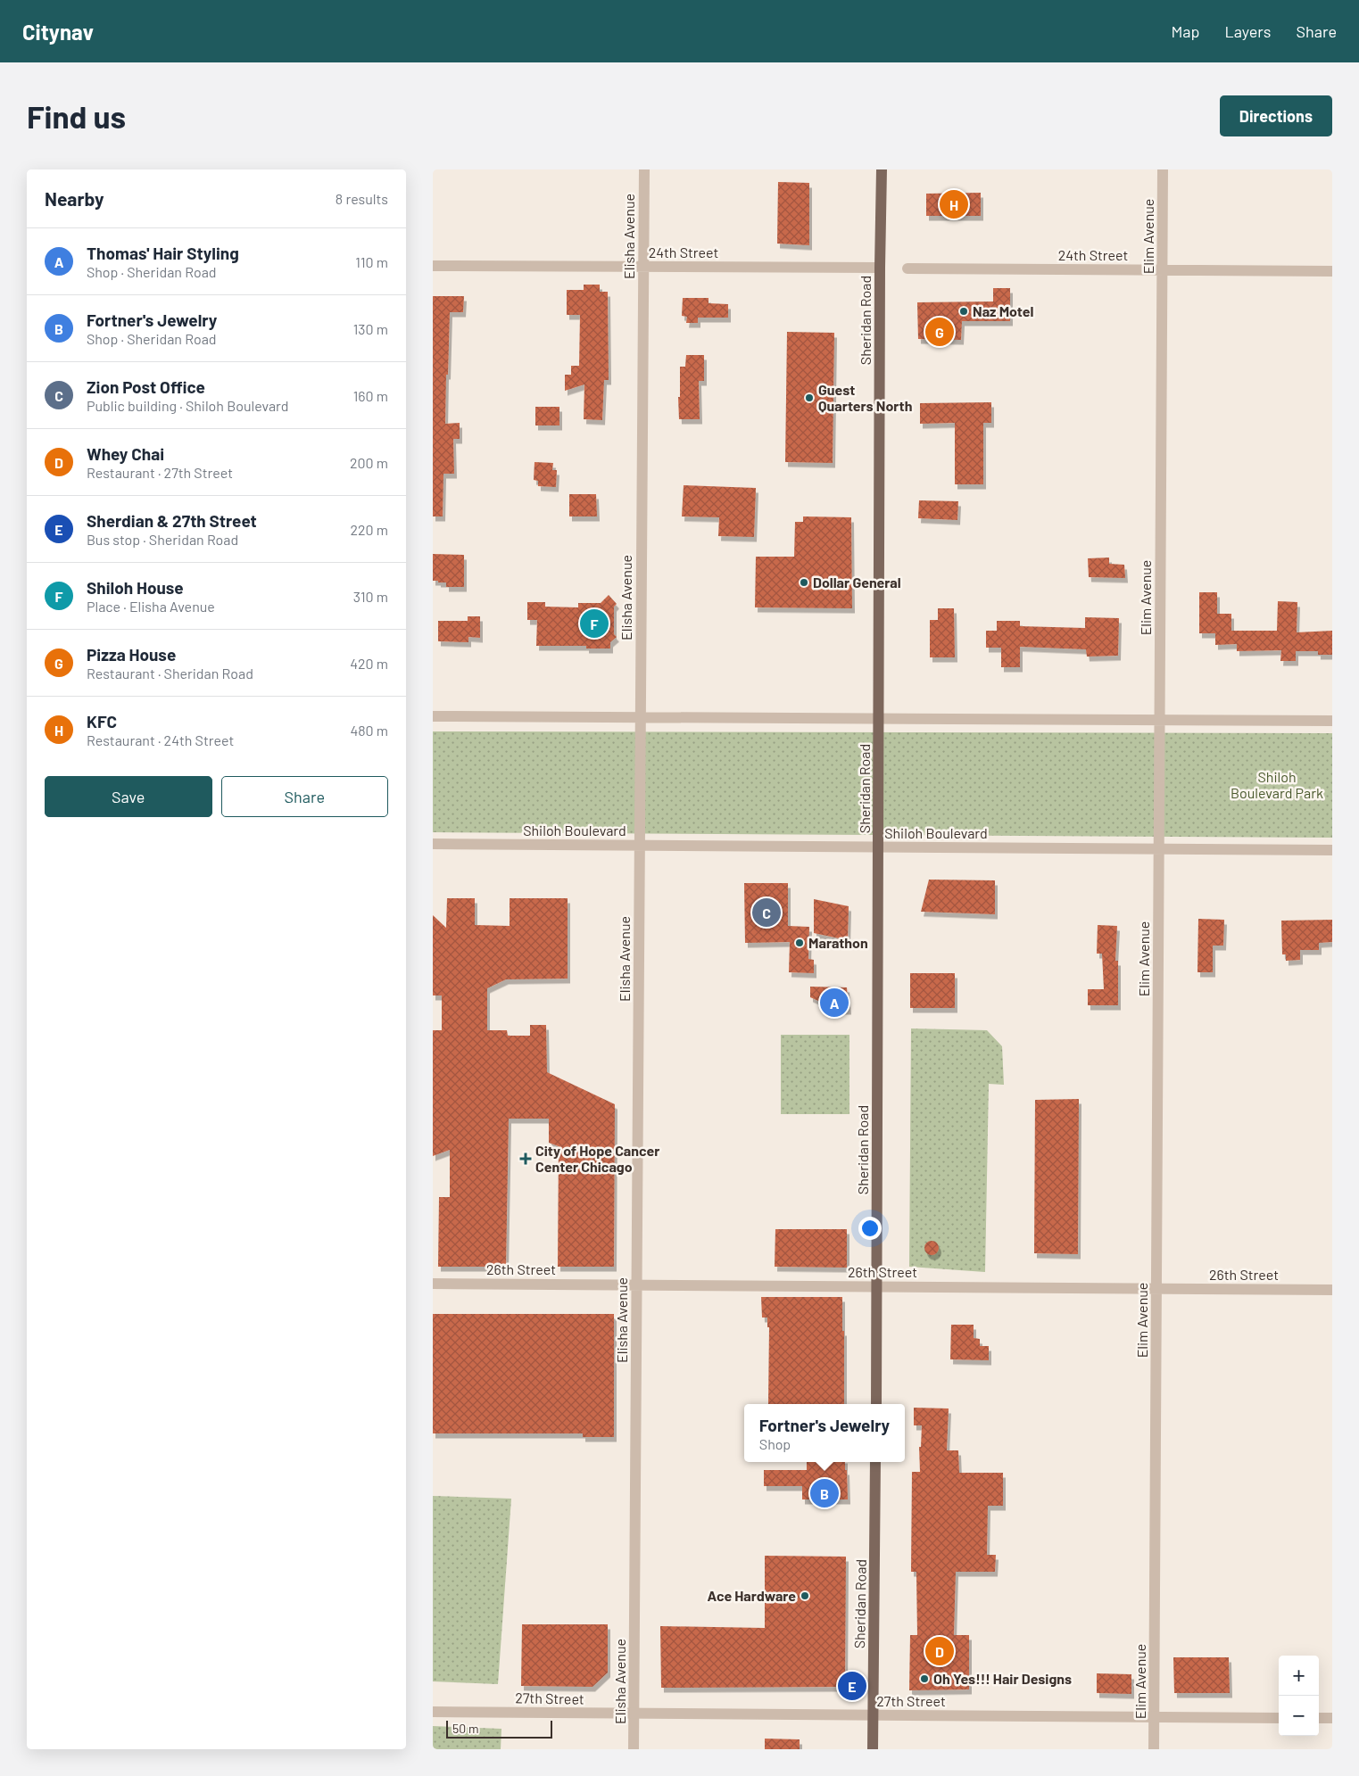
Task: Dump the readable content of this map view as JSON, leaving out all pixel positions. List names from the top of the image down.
{
  "streets": {
    "main road": ["Sheridan Road"],
    "street": [
      "Elisha Avenue",
      "Elim Avenue",
      "24th Street",
      "Shiloh Boulevard",
      "26th Street",
      "27th Street"
    ]
  },
  "crossings": [
    ["Elisha Avenue", "24th Street"],
    ["Elisha Avenue", "Shiloh Boulevard"],
    ["Elisha Avenue", "26th Street"],
    ["Elisha Avenue", "27th Street"],
    ["Elim Avenue", "24th Street"],
    ["Elim Avenue", "Shiloh Boulevard"],
    ["Elim Avenue", "26th Street"],
    ["Elim Avenue", "27th Street"],
    ["24th Street", "Sheridan Road"],
    ["Sheridan Road", "Shiloh Boulevard"],
    ["Sheridan Road", "26th Street"],
    ["Sheridan Road", "27th Street"]
  ],
  "parks": ["Shiloh Boulevard Park"],
  "places": {
    "other": [
      "Naz Motel",
      "Guest Quarters North",
      "Dollar General",
      "Marathon",
      "Ace Hardware",
      "Oh Yes!!! Hair Designs"
    ],
    "health": ["City of Hope Cancer Center Chicago"]
  },
  "scale_bar": "50 m",
  "page": {
    "header": "Citynav",
    "nav": ["Map", "Layers", "Share"],
    "buttons": [
      "Directions",
      ["Save", "Share"]
    ],
    "title": "Find us",
    "heading": ["Nearby", "8 results"],
    "pins": [
      "H",
      "G",
      "F",
      "C",
      "A",
      "B",
      "D",
      "E"
    ],
    "list": [
      {
        "mark": "A",
        "name": "Thomas' Hair Styling",
        "note": "Shop · Sheridan Road",
        "value": "110 m"
      },
      {
        "mark": "B",
        "name": "Fortner's Jewelry",
        "note": "Shop · Sheridan Road",
        "value": "130 m"
      },
      {
        "mark": "C",
        "name": "Zion Post Office",
        "note": "Public building · Shiloh Boulevard",
        "value": "160 m"
      },
      {
        "mark": "D",
        "name": "Whey Chai",
        "note": "Restaurant · 27th Street",
        "value": "200 m"
      },
      {
        "mark": "E",
        "name": "Sherdian & 27th Street",
        "note": "Bus stop · Sheridan Road",
        "value": "220 m"
      },
      {
        "mark": "F",
        "name": "Shiloh House",
        "note": "Place · Elisha Avenue",
        "value": "310 m"
      },
      {
        "mark": "G",
        "name": "Pizza House",
        "note": "Restaurant · Sheridan Road",
        "value": "420 m"
      },
      {
        "mark": "H",
        "name": "KFC",
        "note": "Restaurant · 24th Street",
        "value": "480 m"
      }
    ],
    "popup": ["Fortner's Jewelry", "Shop"],
    "map_buttons": ["+", "−"],
    "scale": "50 m"
  }
}
